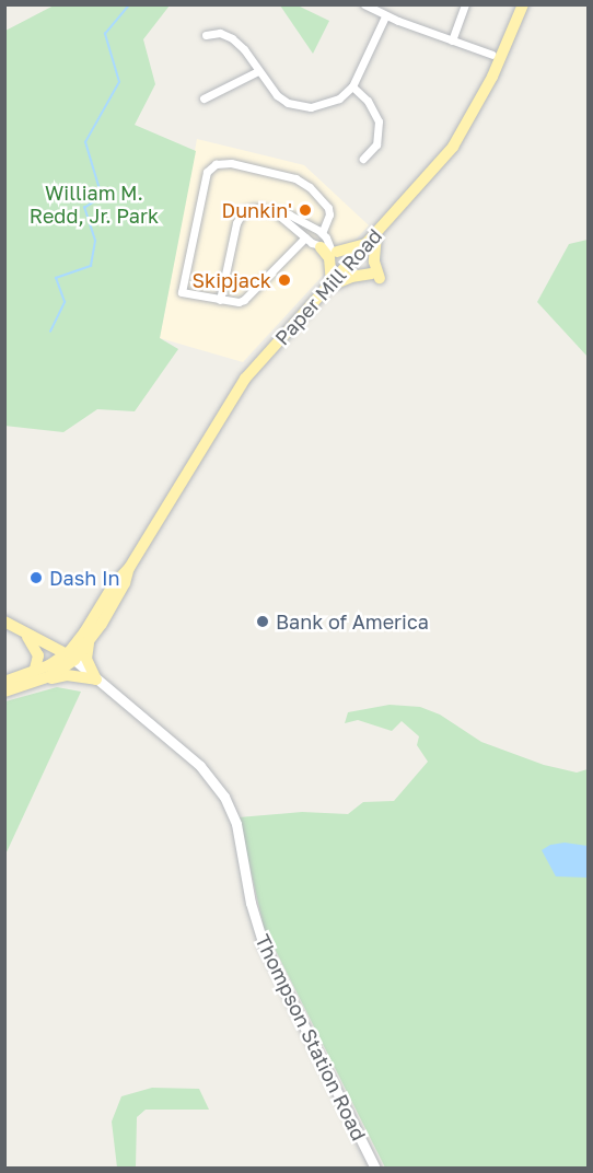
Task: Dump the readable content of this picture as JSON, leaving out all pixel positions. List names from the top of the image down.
{
  "streets": {
    "main road": ["Paper Mill Road"],
    "street": ["Thompson Station Road"]
  },
  "crossings": [
    ["Paper Mill Road", "Thompson Station Road"]
  ],
  "parks": ["William M. Redd, Jr. Park"],
  "places": [
    "Dunkin'",
    "Skipjack",
    "Dash In",
    "Bank of America"
  ]
}
